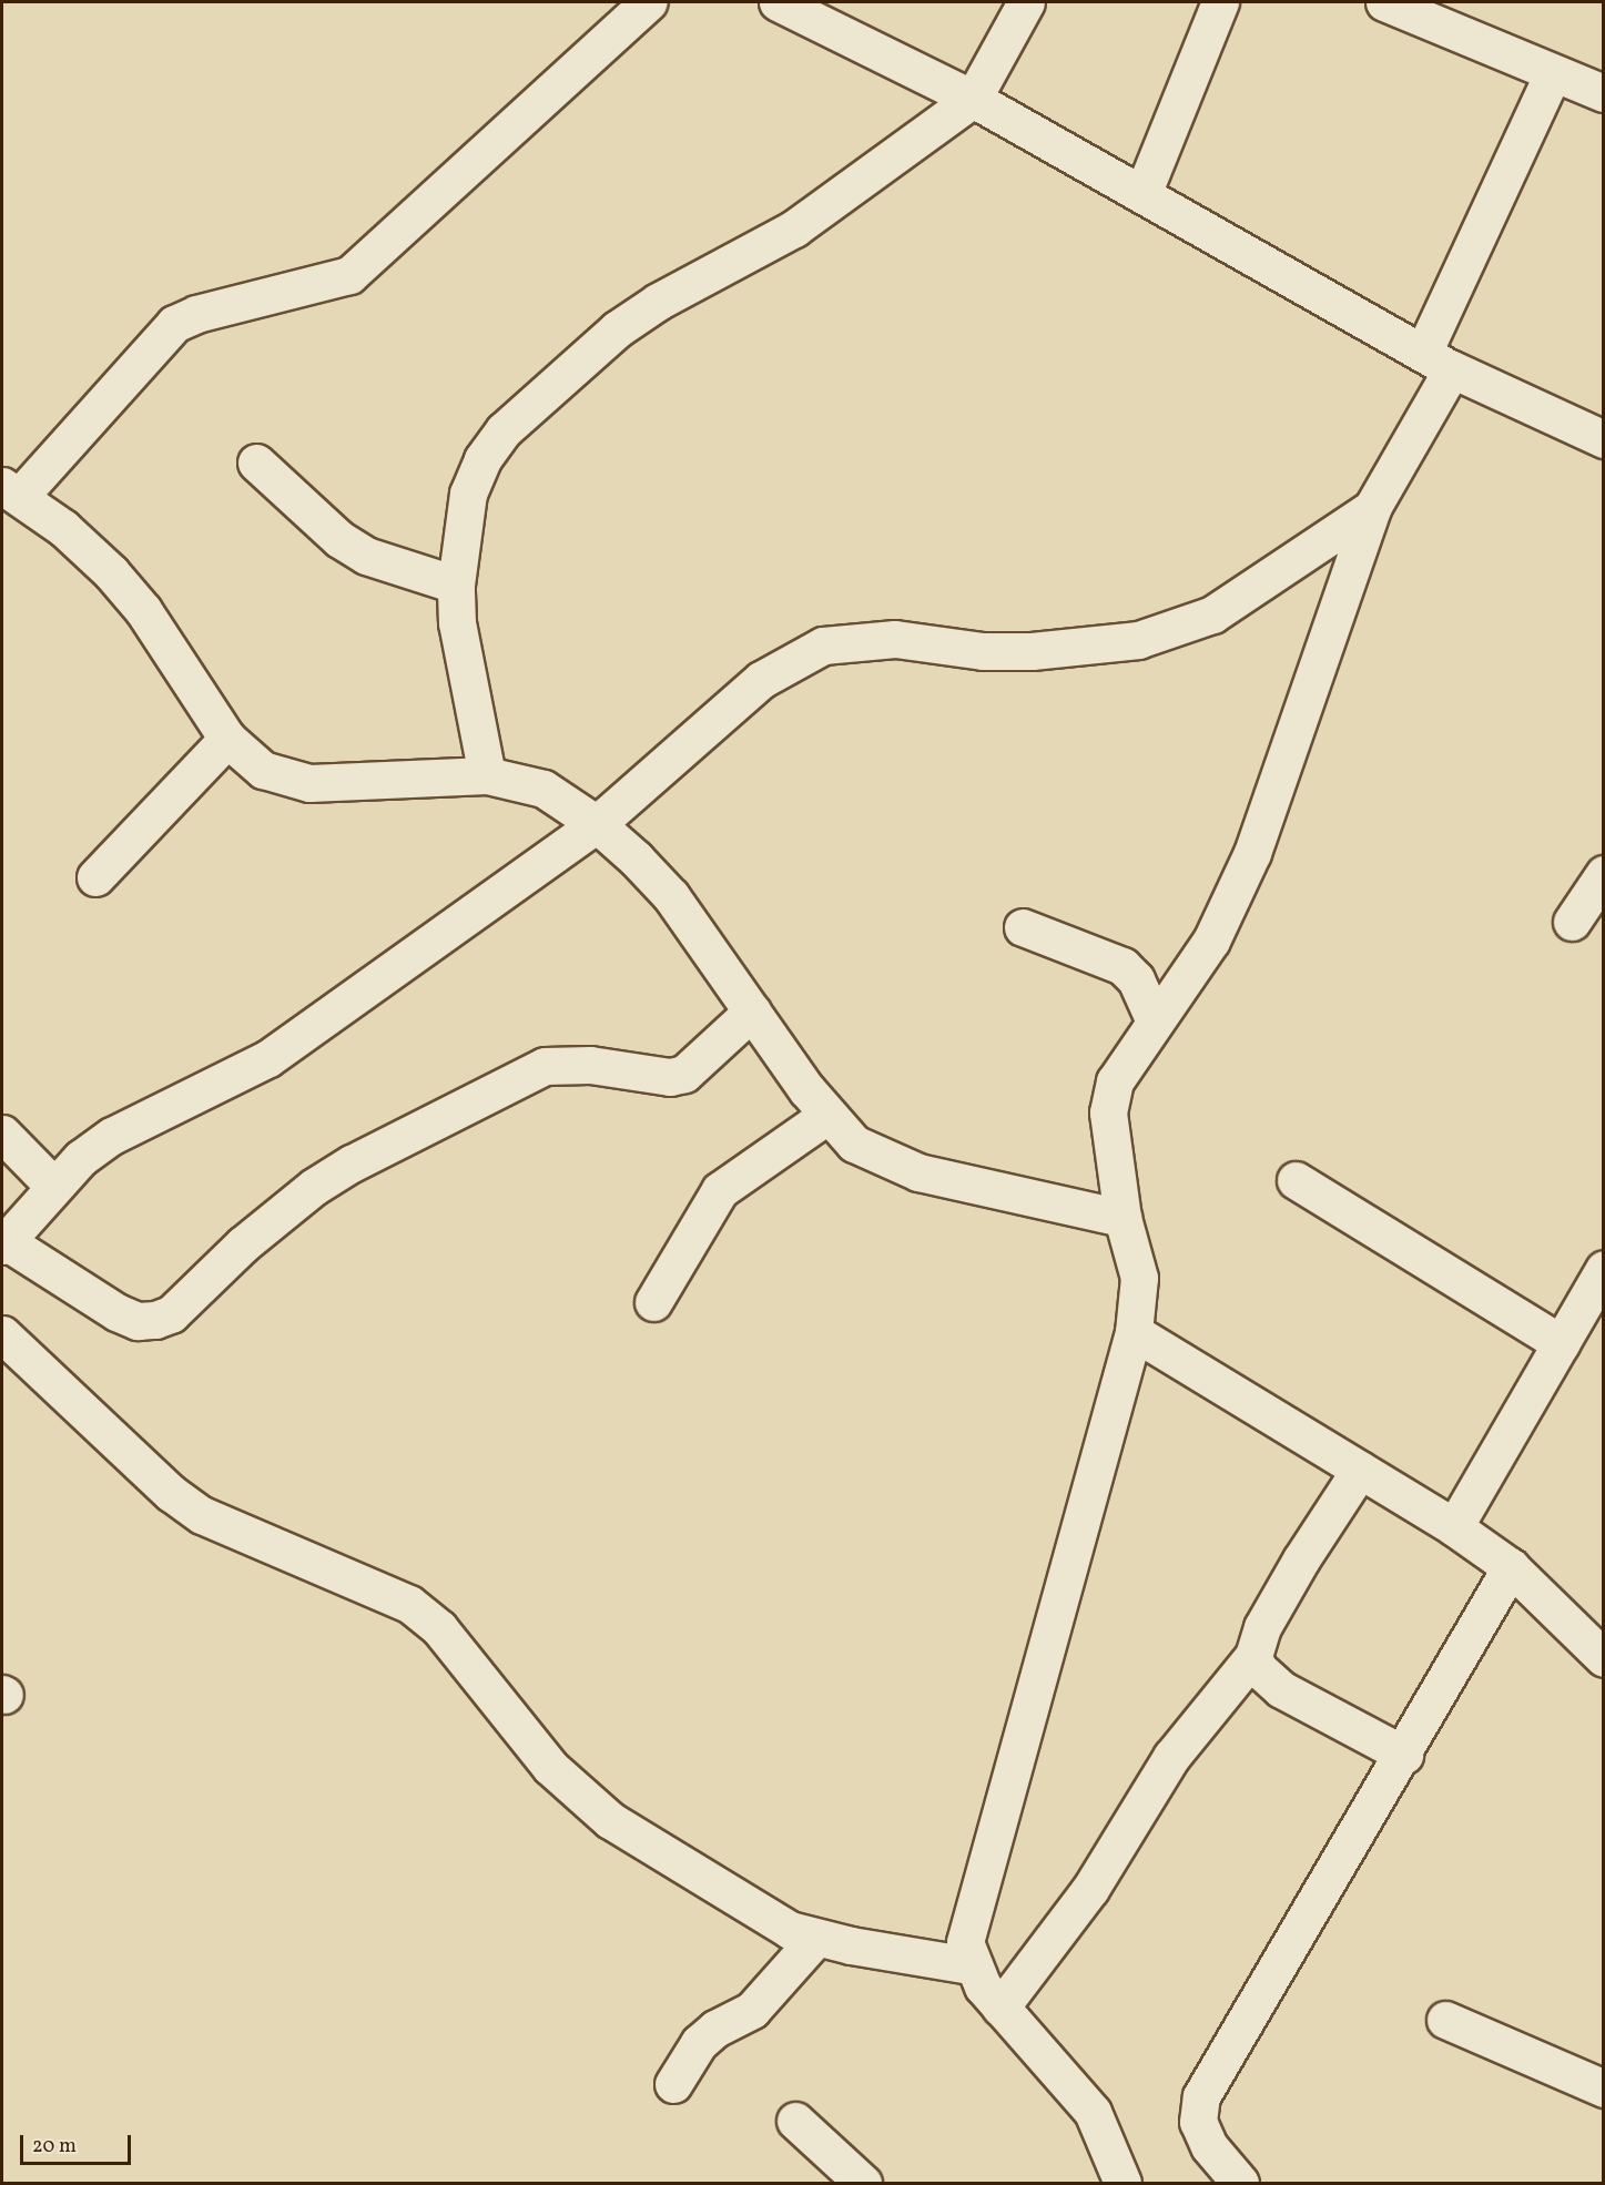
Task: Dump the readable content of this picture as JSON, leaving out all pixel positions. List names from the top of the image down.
{
  "scale_bar": "20 m"
}
